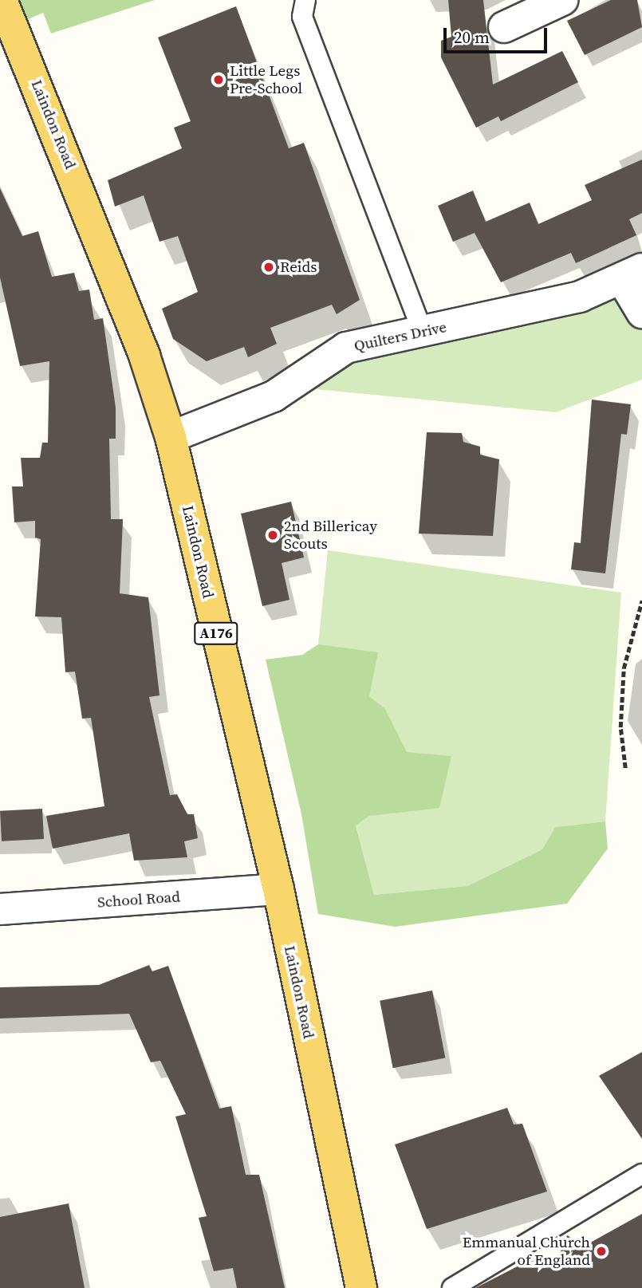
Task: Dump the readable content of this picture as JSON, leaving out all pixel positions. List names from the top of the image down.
{
  "streets": {
    "main road": ["Laindon Road", "A176"],
    "street": ["Quilters Drive", "School Road"]
  },
  "crossings": [
    ["Laindon Road", "Quilters Drive"],
    ["Laindon Road", "School Road"]
  ],
  "places": [
    "Little Legs Pre-School",
    "Reids",
    "2nd Billericay Scouts",
    "Emmanual Church of England"
  ],
  "scale_bar": "20 m"
}
